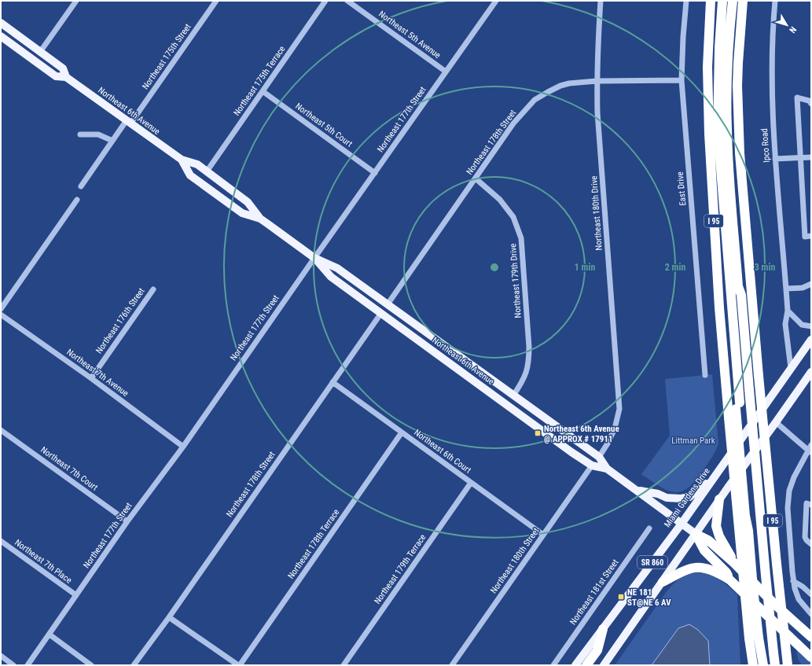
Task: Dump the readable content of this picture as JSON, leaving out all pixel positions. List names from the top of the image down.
{
  "streets": {
    "highway": ["I 95"],
    "main road": ["Northeast 6th Avenue", "Miami Gardens Drive", "SR 860"],
    "street": [
      "Northeast 5th Avenue",
      "Northeast 175th Street",
      "Northeast 175th Terrace",
      "Northeast 177th Street",
      "Northeast 5th Court",
      "Northeast 178th Street",
      "Ipco Road",
      "East Drive",
      "Northeast 180th Drive",
      "Northeast 179th Drive",
      "Northeast 176th Street",
      "Northeast 7th Avenue",
      "Northeast 6th Court",
      "Northeast 7th Court",
      "Northeast 178th Terrace",
      "Northeast 180th Street",
      "Northeast 7th Place",
      "Northeast 179th Terrace",
      "Northeast 181st Street"
    ]
  },
  "crossings": [
    ["Northeast 5th Avenue", "Northeast 177th Street"],
    ["Northeast 175th Street", "Northeast 6th Avenue"],
    ["Northeast 175th Terrace", "Northeast 6th Avenue"],
    ["Northeast 175th Terrace", "Northeast 5th Court"],
    ["Northeast 6th Avenue", "Northeast 177th Street"],
    ["Northeast 6th Avenue", "Northeast 178th Street"],
    ["Northeast 6th Avenue", "Northeast 180th Drive"],
    ["Northeast 6th Avenue", "Northeast 179th Drive"],
    ["Northeast 6th Avenue", "Miami Gardens Drive"],
    ["Northeast 6th Avenue", "Northeast 180th Street"],
    ["Northeast 6th Avenue", "SR 860"],
    ["Northeast 177th Street", "Northeast 5th Court"],
    ["Northeast 177th Street", "Northeast 7th Avenue"],
    ["Northeast 177th Street", "Northeast 7th Court"],
    ["Northeast 177th Street", "Northeast 7th Place"],
    ["Northeast 178th Street", "East Drive"],
    ["Northeast 178th Street", "Northeast 180th Drive"],
    ["Northeast 178th Street", "Northeast 179th Drive"],
    ["Northeast 178th Street", "Northeast 6th Court"],
    ["Ipco Road", "Miami Gardens Drive"],
    ["Northeast 176th Street", "Northeast 7th Avenue"],
    ["Northeast 6th Court", "Northeast 178th Terrace"],
    ["Northeast 6th Court", "Northeast 180th Street"],
    ["Northeast 6th Court", "Northeast 179th Terrace"]
  ],
  "parks": ["Littman Park"],
  "places": {
    "transit": ["Northeast 6th Avenue @ APPROX # 17911", "NE 181 ST@NE 6 AV"]
  },
  "north": "bottom right",
  "rings": ["1 min", "2 min", "3 min"]
}
